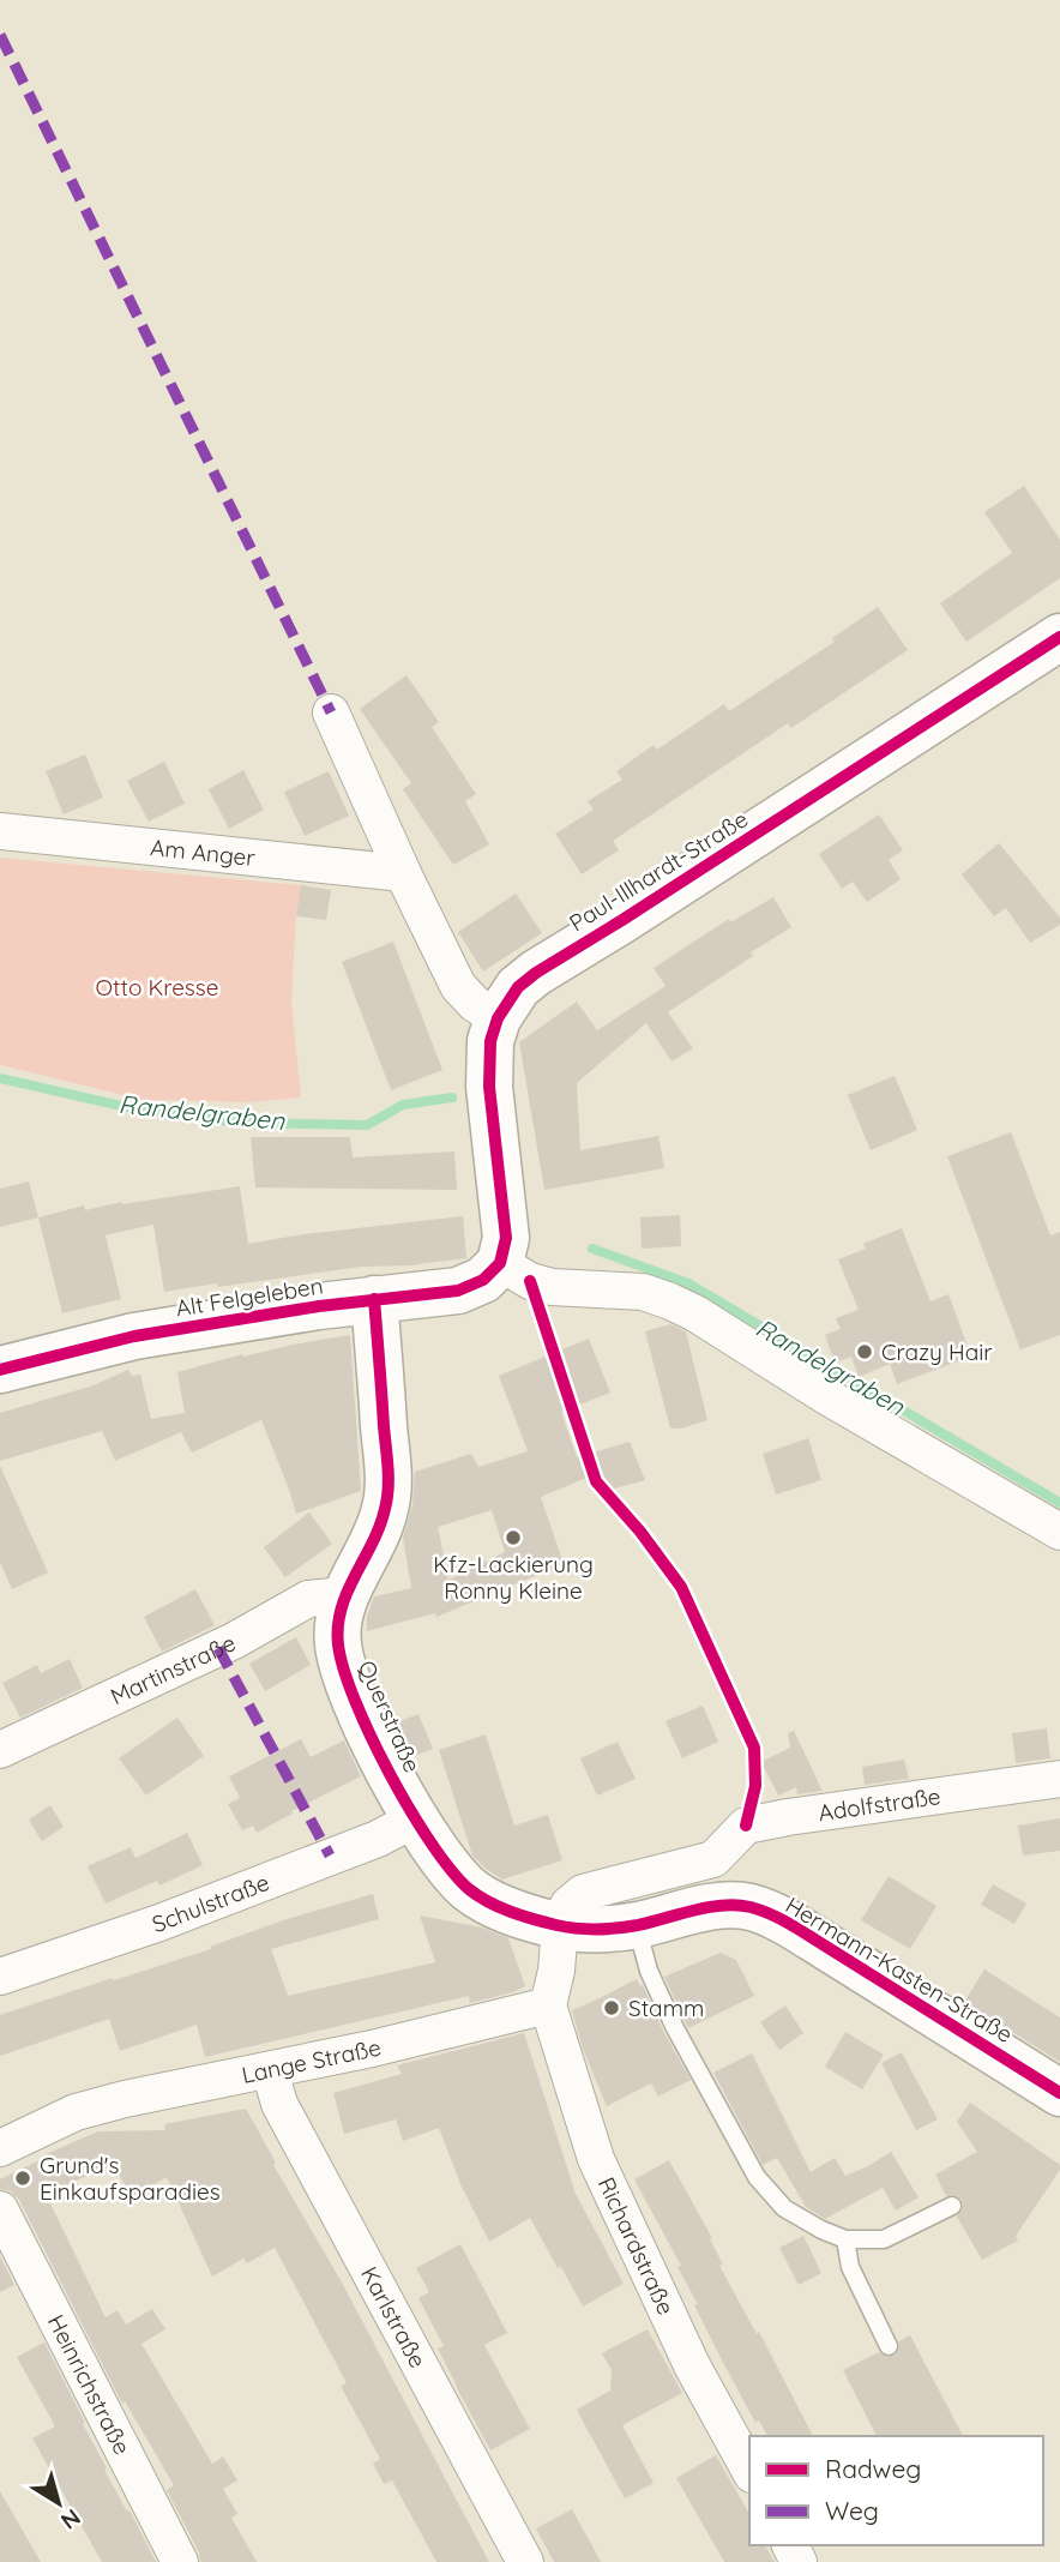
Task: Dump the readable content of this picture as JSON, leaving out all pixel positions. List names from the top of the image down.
{
  "streets": {
    "street": [
      "Am Anger",
      "Paul-Illhardt-Straße",
      "Alt Felgeleben",
      "Martinstraße",
      "Querstraße",
      "Adolfstraße",
      "Schulstraße",
      "Hermann-Kasten-Straße",
      "Lange Straße",
      "Richardstraße",
      "Karlstraße",
      "Heinrichstraße"
    ]
  },
  "crossings": [
    ["Paul-Illhardt-Straße", "Alt Felgeleben"],
    ["Alt Felgeleben", "Querstraße"],
    ["Martinstraße", "Querstraße"],
    ["Querstraße", "Schulstraße"],
    ["Querstraße", "Hermann-Kasten-Straße"],
    ["Lange Straße", "Richardstraße"],
    ["Lange Straße", "Karlstraße"]
  ],
  "water": ["Randelgraben"],
  "parks": ["Otto Kresse"],
  "places": [
    "Crazy Hair",
    "Kfz-Lackierung Ronny Kleine",
    "Stamm",
    "Grund's Einkaufsparadies"
  ],
  "legend": ["Radweg", "Weg"],
  "north": "bottom right"
}
